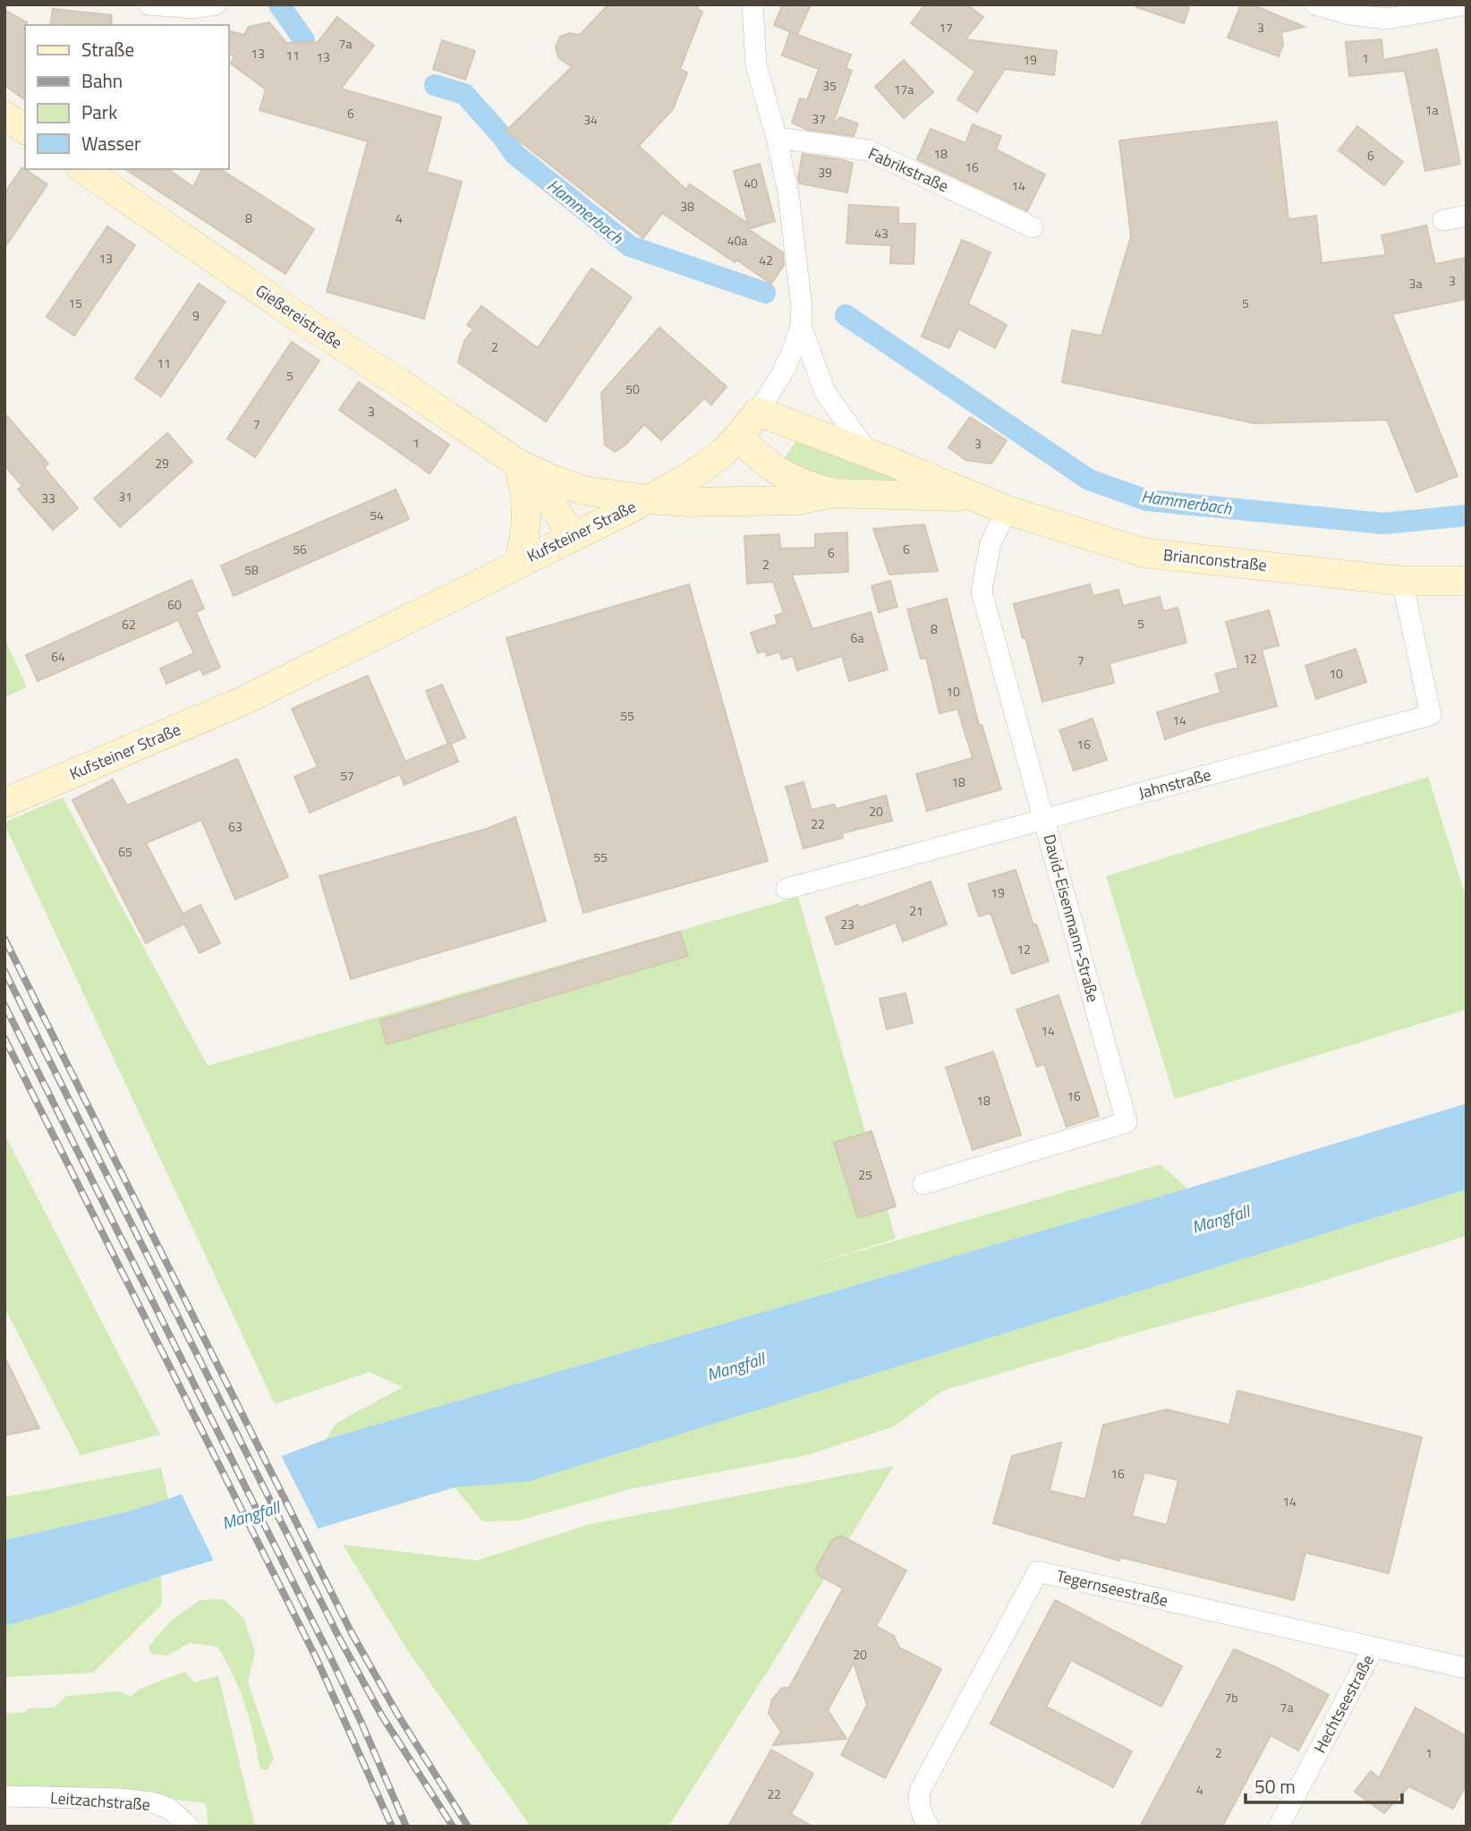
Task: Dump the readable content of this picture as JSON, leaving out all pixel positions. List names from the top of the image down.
{
  "streets": {
    "main road": ["Gießereistraße", "Kufsteiner Straße", "Brianconstraße"],
    "street": [
      "Fabrikstraße",
      "Jahnstraße",
      "David-Eisenmann-Straße",
      "Tegernseestraße",
      "Hechtseestraße",
      "Leitzachstraße"
    ]
  },
  "crossings": [
    ["Fabrikstraße", "Kufsteiner Straße"],
    ["Gießereistraße", "Kufsteiner Straße"],
    ["Gießereistraße", "Brianconstraße"],
    ["Kufsteiner Straße", "Brianconstraße"],
    ["Brianconstraße", "Jahnstraße"],
    ["Brianconstraße", "David-Eisenmann-Straße"],
    ["Jahnstraße", "David-Eisenmann-Straße"],
    ["Tegernseestraße", "Hechtseestraße"]
  ],
  "water": ["Hammerbach", "Mangfall"],
  "house_numbers": [
    "17",
    "3",
    "7a",
    "13",
    "11",
    "13",
    "1",
    "19",
    "35",
    "17a",
    "1a",
    "6",
    "37",
    "34",
    "18",
    "6",
    "16",
    "39",
    "40",
    "14",
    "38",
    "8",
    "4",
    "43",
    "40a",
    "13",
    "42",
    "3",
    "3a",
    "15",
    "5",
    "9",
    "2",
    "11",
    "5",
    "50",
    "3",
    "7",
    "1",
    "3",
    "29",
    "31",
    "33",
    "54",
    "56",
    "6",
    "6",
    "2",
    "58",
    "60",
    "5",
    "62",
    "8",
    "6a",
    "64",
    "12",
    "7",
    "10",
    "10",
    "55",
    "14",
    "16",
    "57",
    "18",
    "20",
    "22",
    "63",
    "65",
    "55",
    "19",
    "21",
    "23",
    "12",
    "14",
    "16",
    "18",
    "25",
    "16",
    "14",
    "20",
    "7b",
    "7a",
    "2",
    "1",
    "4",
    "22"
  ],
  "legend": [
    "Straße",
    "Bahn",
    "Park",
    "Wasser"
  ],
  "scale_bar": "50 m"
}
